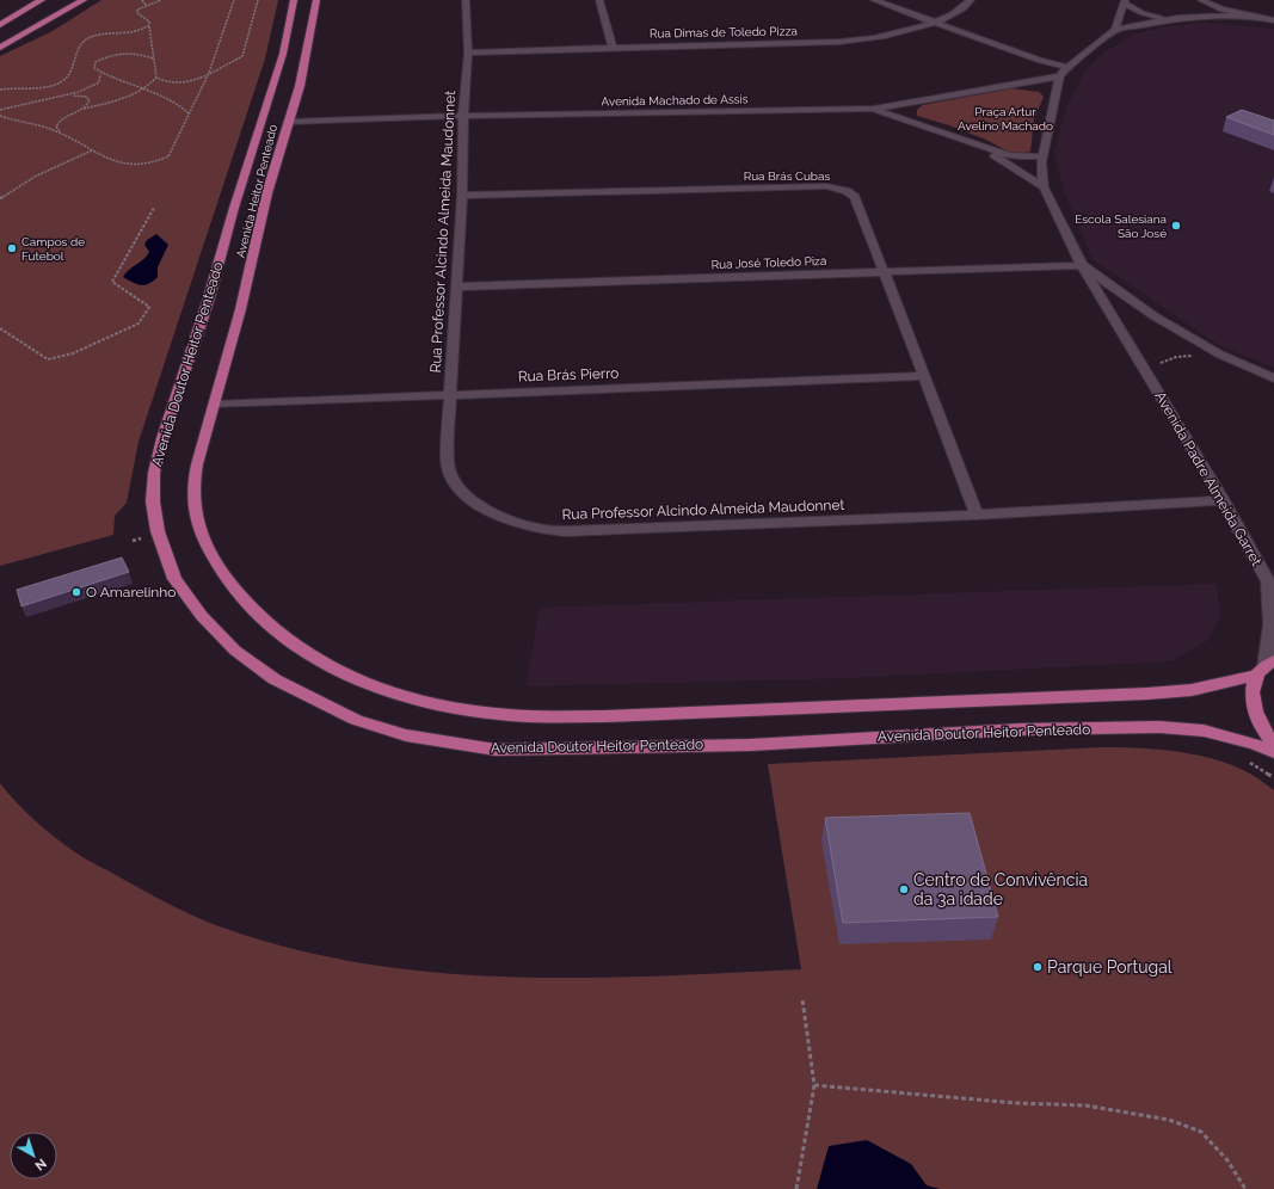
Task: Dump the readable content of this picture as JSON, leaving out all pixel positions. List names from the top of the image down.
{
  "streets": {
    "main road": ["Avenida Heitor Penteado", "Avenida Doutor Heitor Penteado"],
    "street": [
      "Rua Dimas de Toledo Pizza",
      "Avenida Machado de Assis",
      "Rua Brás Cubas",
      "Rua Professor Alcindo Almeida Maudonnet",
      "Rua José Toledo Piza",
      "Rua Brás Pierro",
      "Avenida Padre Almeida Garret"
    ]
  },
  "crossings": [
    ["Rua Dimas de Toledo Pizza", "Rua Professor Alcindo Almeida Maudonnet"],
    ["Avenida Machado de Assis", "Avenida Heitor Penteado"],
    ["Avenida Machado de Assis", "Rua Professor Alcindo Almeida Maudonnet"],
    ["Avenida Machado de Assis", "Avenida Padre Almeida Garret"],
    ["Rua Brás Cubas", "Rua Professor Alcindo Almeida Maudonnet"],
    ["Rua Brás Cubas", "Rua José Toledo Piza"],
    ["Rua Brás Cubas", "Rua Brás Pierro"],
    ["Avenida Heitor Penteado", "Avenida Doutor Heitor Penteado"],
    ["Rua Professor Alcindo Almeida Maudonnet", "Rua José Toledo Piza"],
    ["Rua Professor Alcindo Almeida Maudonnet", "Rua Brás Pierro"],
    ["Rua Professor Alcindo Almeida Maudonnet", "Avenida Padre Almeida Garret"],
    ["Rua José Toledo Piza", "Avenida Padre Almeida Garret"],
    ["Avenida Doutor Heitor Penteado", "Rua Brás Pierro"]
  ],
  "parks": ["Praça Artur Avelino Machado"],
  "places": [
    "Escola Salesiana São José",
    "Campos de Futebol",
    "O Amarelinho",
    "Centro de Convivência da 3a idade",
    "Parque Portugal"
  ],
  "north": "bottom right"
}
